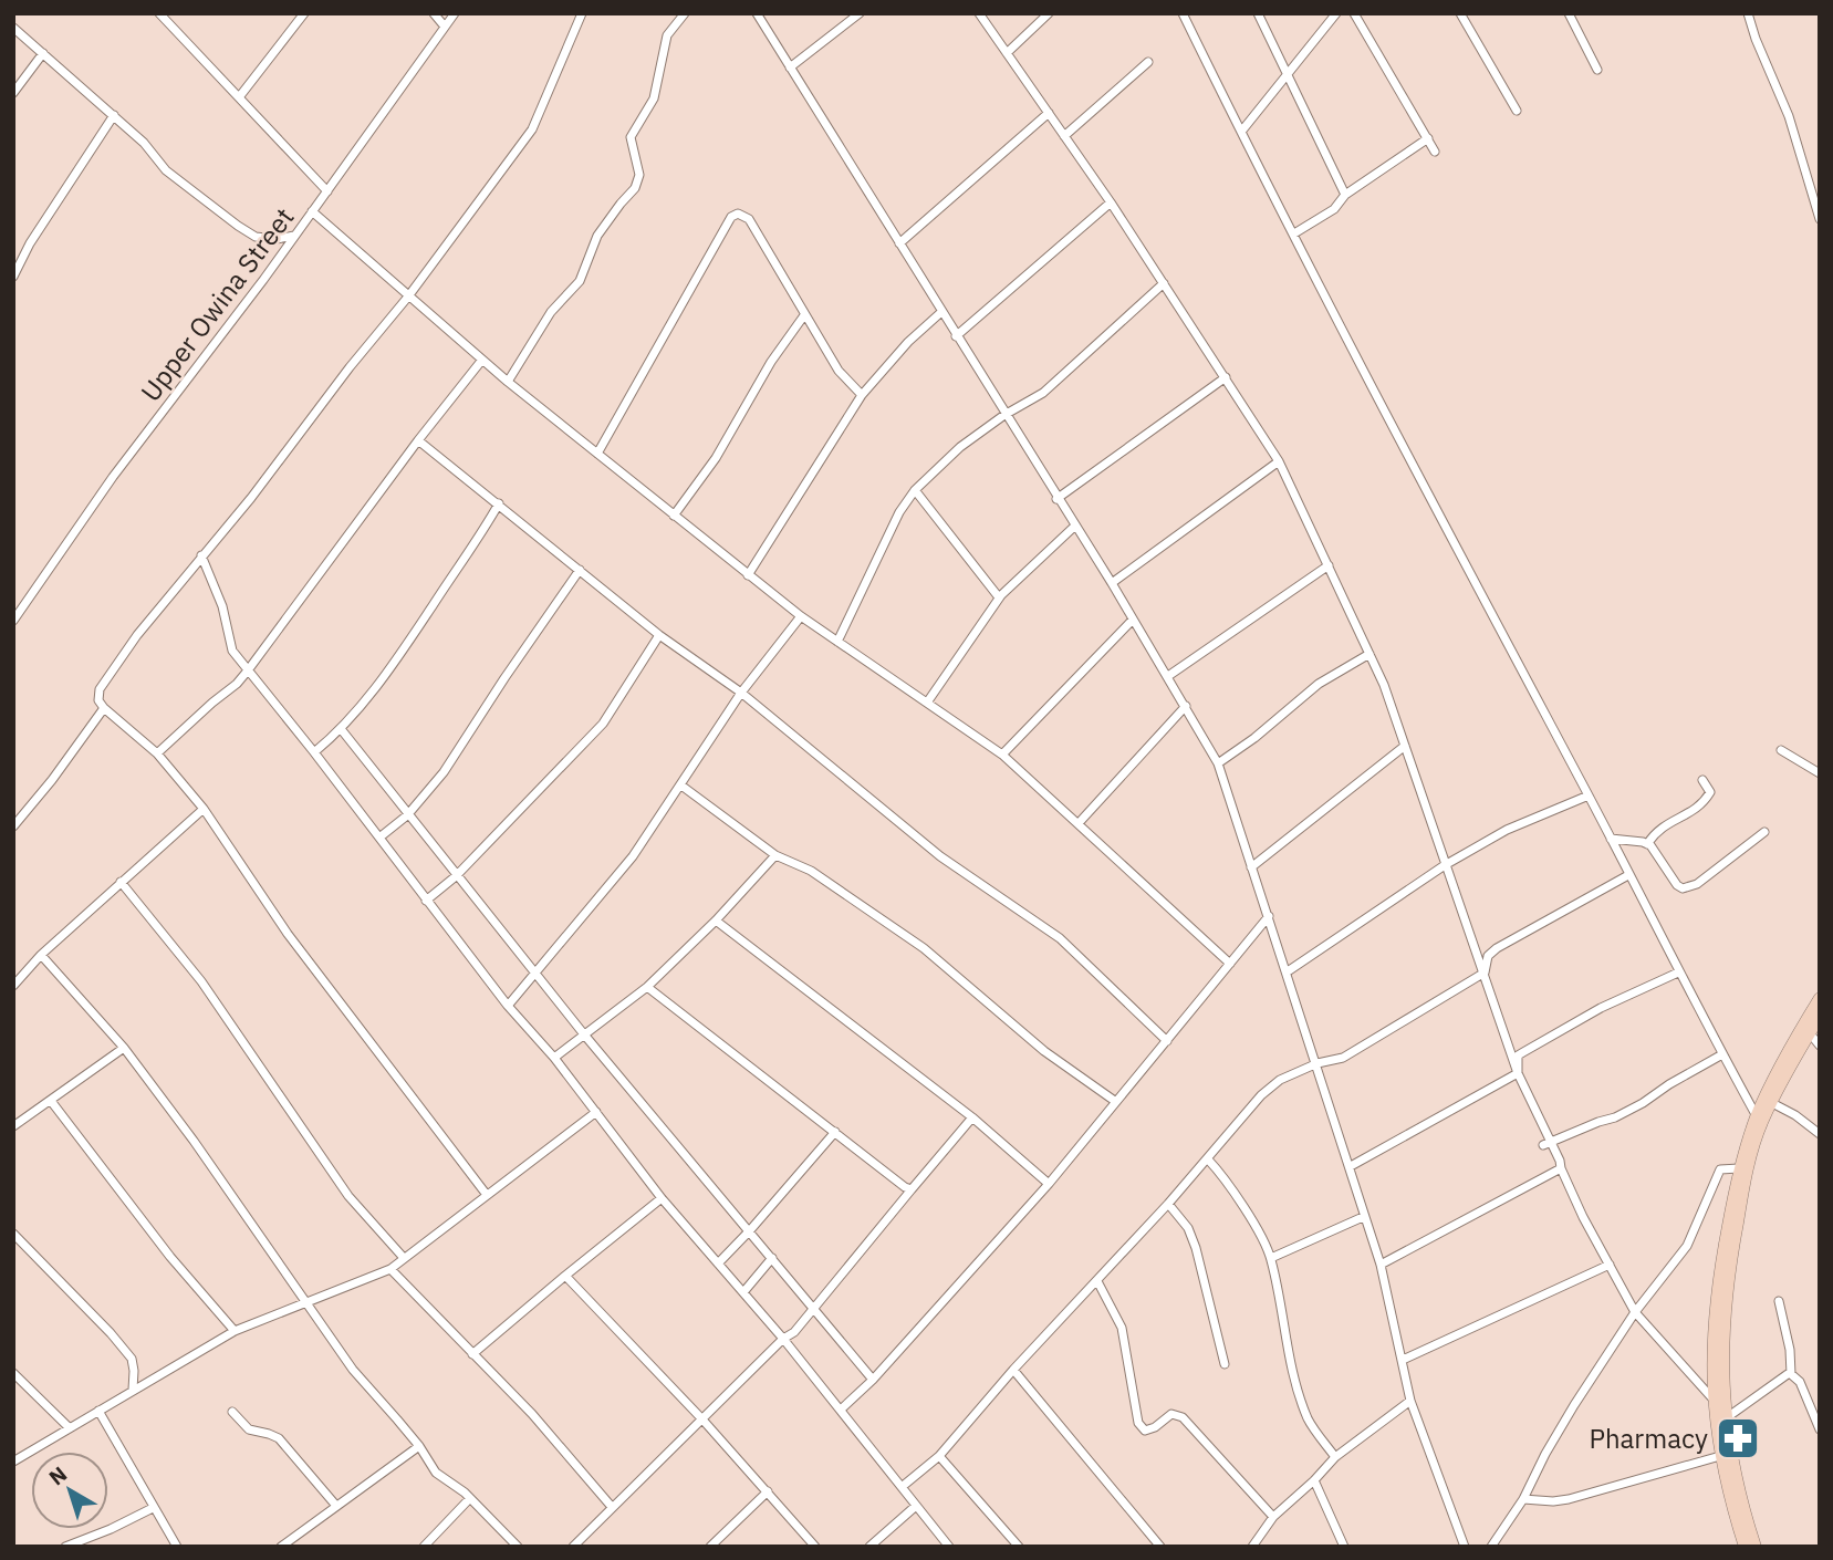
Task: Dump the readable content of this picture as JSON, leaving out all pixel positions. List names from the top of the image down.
{
  "streets": {
    "street": ["Upper Owina Street"]
  },
  "places": {
    "pharmacy": ["Pharmacy"]
  },
  "north": "top left"
}
